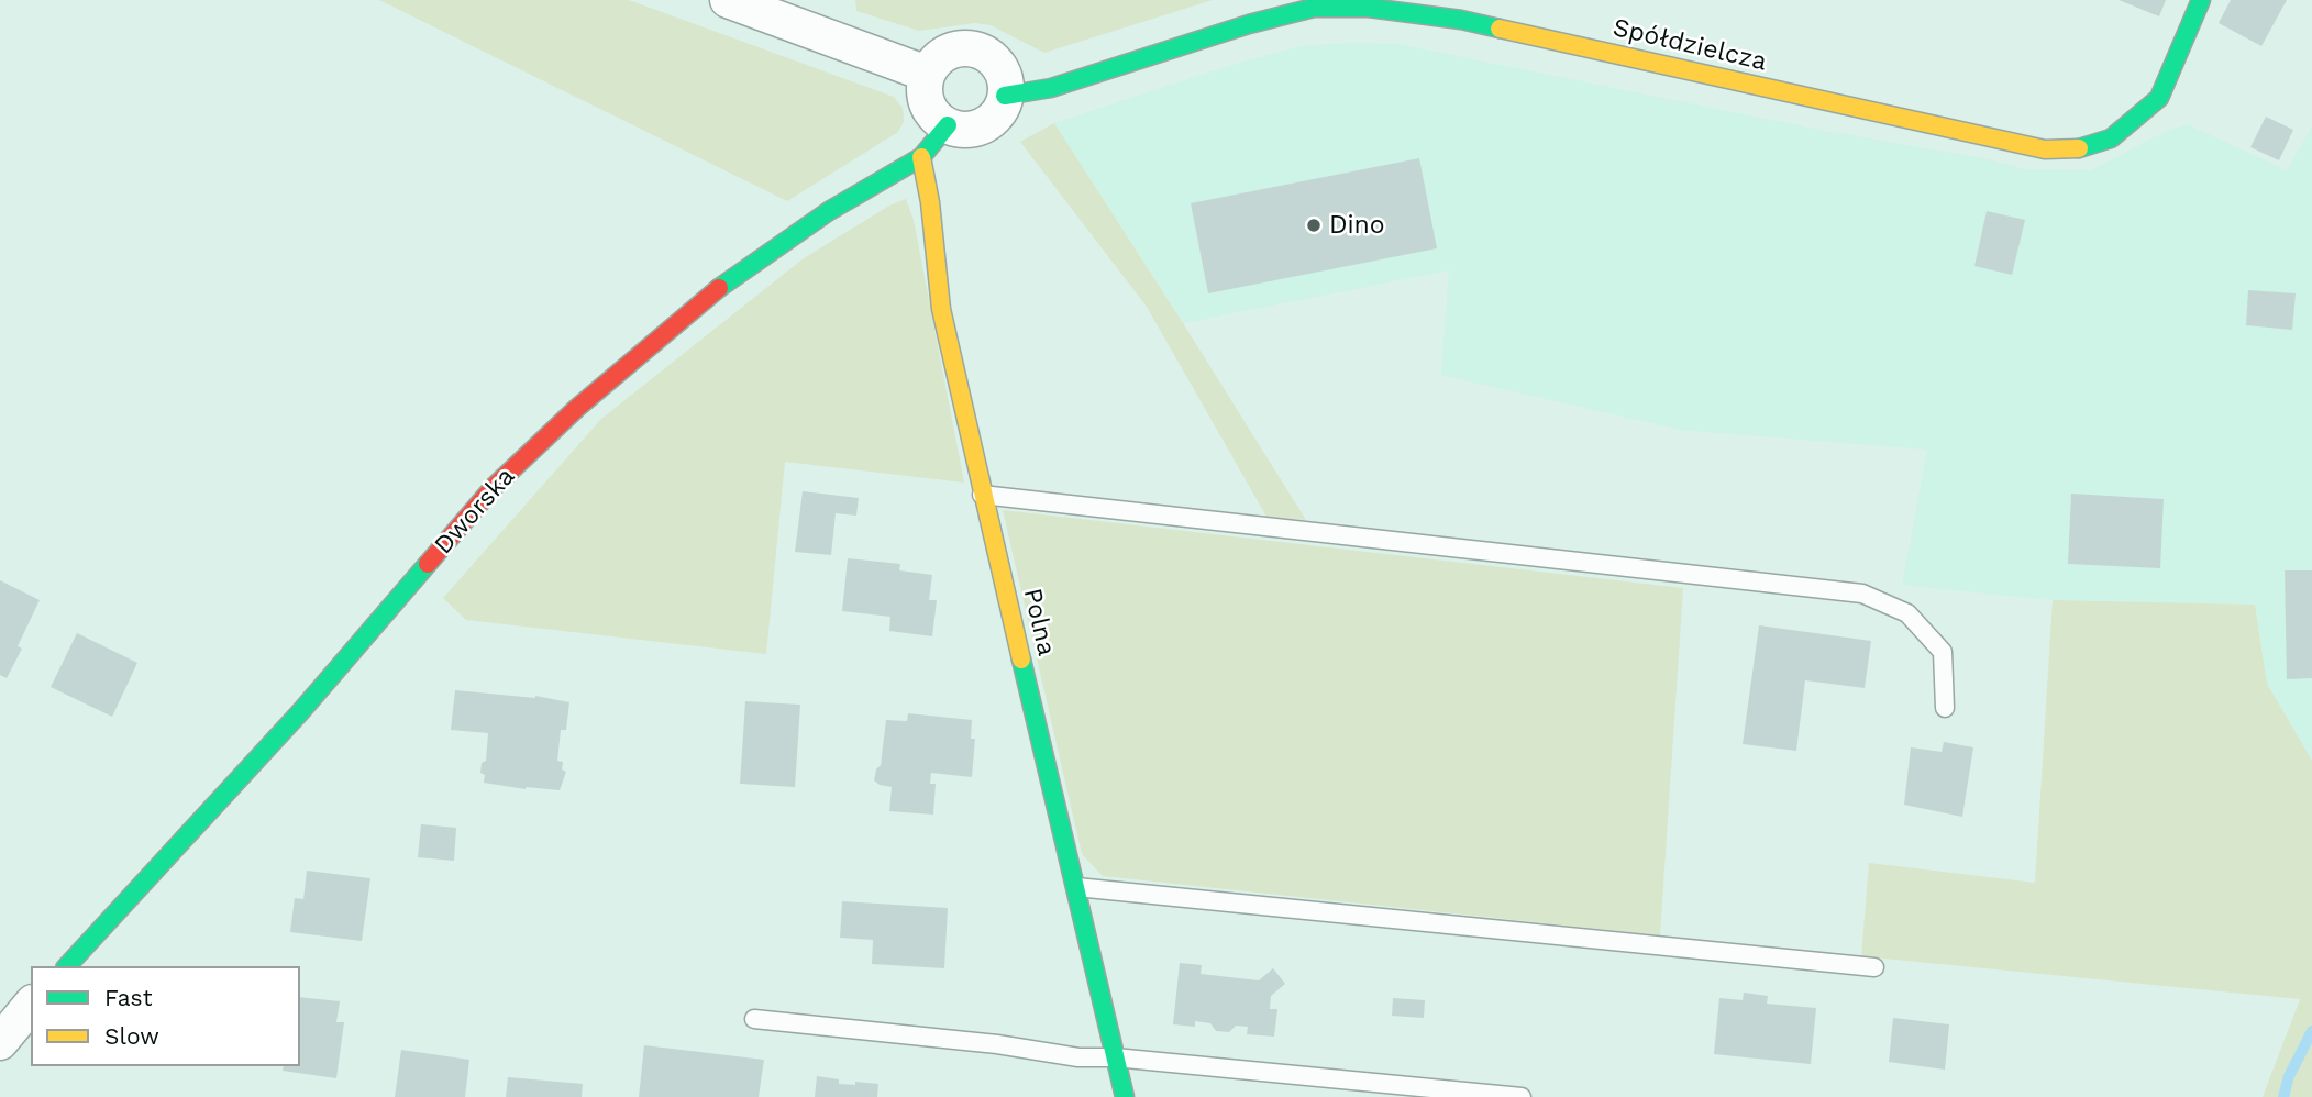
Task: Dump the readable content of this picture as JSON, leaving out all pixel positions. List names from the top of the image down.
{
  "streets": {
    "street": ["Spółdzielcza", "Dworska", "Polna"]
  },
  "crossings": [
    ["Spółdzielcza", "Dworska"],
    ["Dworska", "Polna"]
  ],
  "places": ["Dino"],
  "legend": ["Fast", "Slow"]
}
